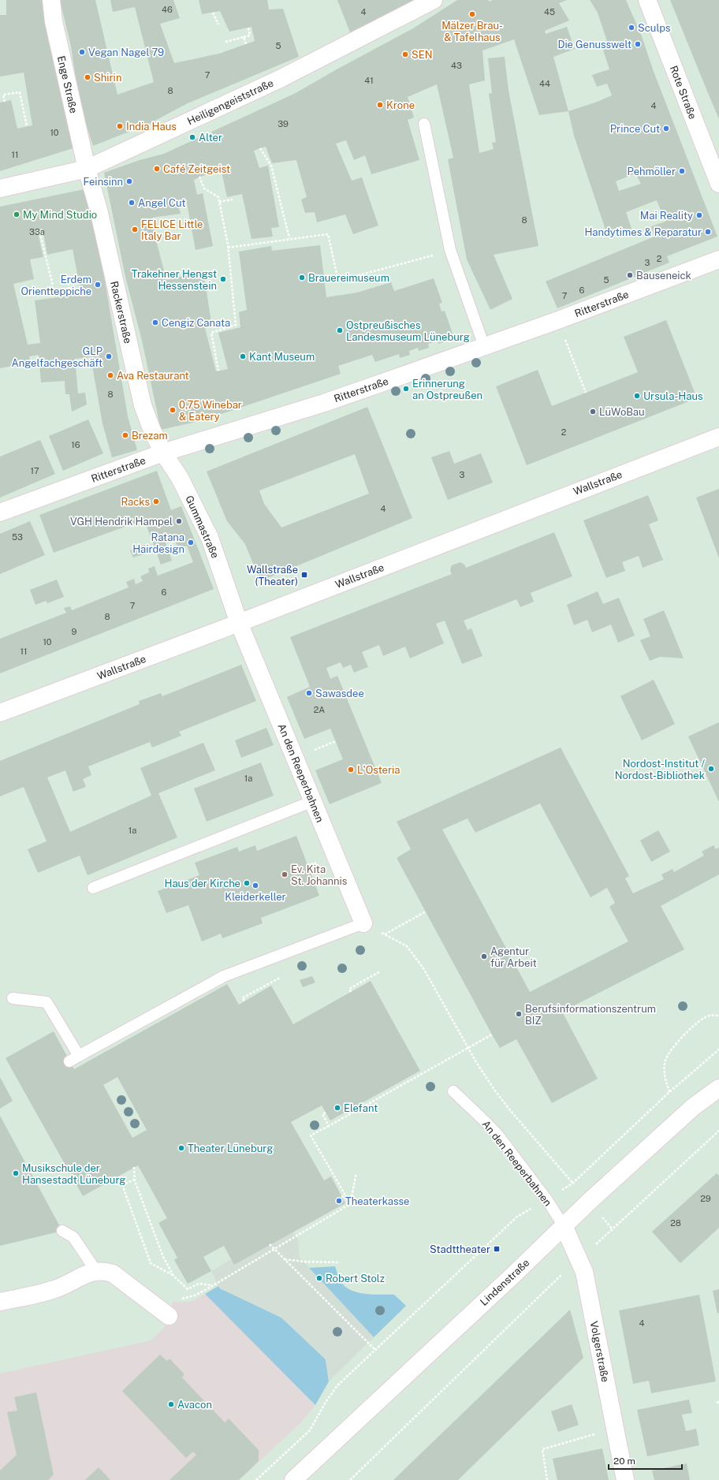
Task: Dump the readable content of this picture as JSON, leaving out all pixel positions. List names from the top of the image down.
{
  "streets": {
    "street": [
      "Enge Straße",
      "Rote Straße",
      "Heiligengeiststraße",
      "Ritterstraße",
      "Rackerstraße",
      "Wallstraße",
      "Gummastraße",
      "An den Reeperbahnen",
      "Lindenstraße",
      "Volgerstraße"
    ]
  },
  "crossings": [
    ["Enge Straße", "Heiligengeiststraße"],
    ["Enge Straße", "Rackerstraße"],
    ["Heiligengeiststraße", "Rackerstraße"],
    ["Ritterstraße", "Rackerstraße"],
    ["Ritterstraße", "Gummastraße"],
    ["Rackerstraße", "Gummastraße"],
    ["Wallstraße", "Gummastraße"],
    ["Wallstraße", "An den Reeperbahnen"],
    ["Gummastraße", "An den Reeperbahnen"],
    ["An den Reeperbahnen", "Lindenstraße"],
    ["An den Reeperbahnen", "Volgerstraße"],
    ["Lindenstraße", "Volgerstraße"]
  ],
  "places": {
    "other": [
      "Mälzer Brau- & Tafelhaus",
      "Sculps",
      "Die Genusswelt",
      "Vegan Nagel 79",
      "SEN",
      "Shirin",
      "Krone",
      "India Haus",
      "Prince Cut",
      "Alter",
      "Café Zeitgeist",
      "Pehmöller",
      "Feinsinn",
      "Angel Cut",
      "My Mind Studio",
      "Mai Reality",
      "FELICE Little Italy Bar",
      "Handytimes & Reparatur",
      "Bauseneick",
      "Brauereimuseum",
      "Trakehner Hengst Hessenstein",
      "Erdem Orientteppiche",
      "Cengiz Canata",
      "Ostpreußisches Landesmuseum Lüneburg",
      "GLP Angelfachgeschäft",
      "Kant Museum",
      "Ava Restaurant",
      "Erinnerung an Ostpreußen",
      "Ursula-Haus",
      "0,75 Winebar & Eatery",
      "LüWoBau",
      "Brezam",
      "Racks",
      "VGH Hendrik Hampel",
      "Ratana Hairdesign",
      "Sawasdee",
      "Nordost-Institut / Nordost-Bibliothek",
      "L'Osteria",
      "Ev. Kita St. Johannis",
      "Haus der Kirche",
      "Kleiderkeller",
      "Agentur für Arbeit",
      "Berufsinformationszentrum BIZ",
      "Elefant",
      "Theater Lüneburg",
      "Musikschule der Hansestadt Lüneburg",
      "Theaterkasse",
      "Robert Stolz",
      "Avacon"
    ],
    "transit": ["Wallstraße (Theater)", "Stadttheater"]
  },
  "house_numbers": [
    "46",
    "4",
    "45",
    "5",
    "43",
    "7",
    "41",
    "44",
    "8",
    "4",
    "39",
    "10",
    "11",
    "8",
    "33a",
    "2",
    "3",
    "5",
    "6",
    "7",
    "8",
    "2",
    "16",
    "17",
    "3",
    "4",
    "53",
    "6",
    "7",
    "8",
    "9",
    "10",
    "11",
    "2A",
    "1a",
    "1a",
    "29",
    "28",
    "4"
  ],
  "scale_bar": "20 m"
}
